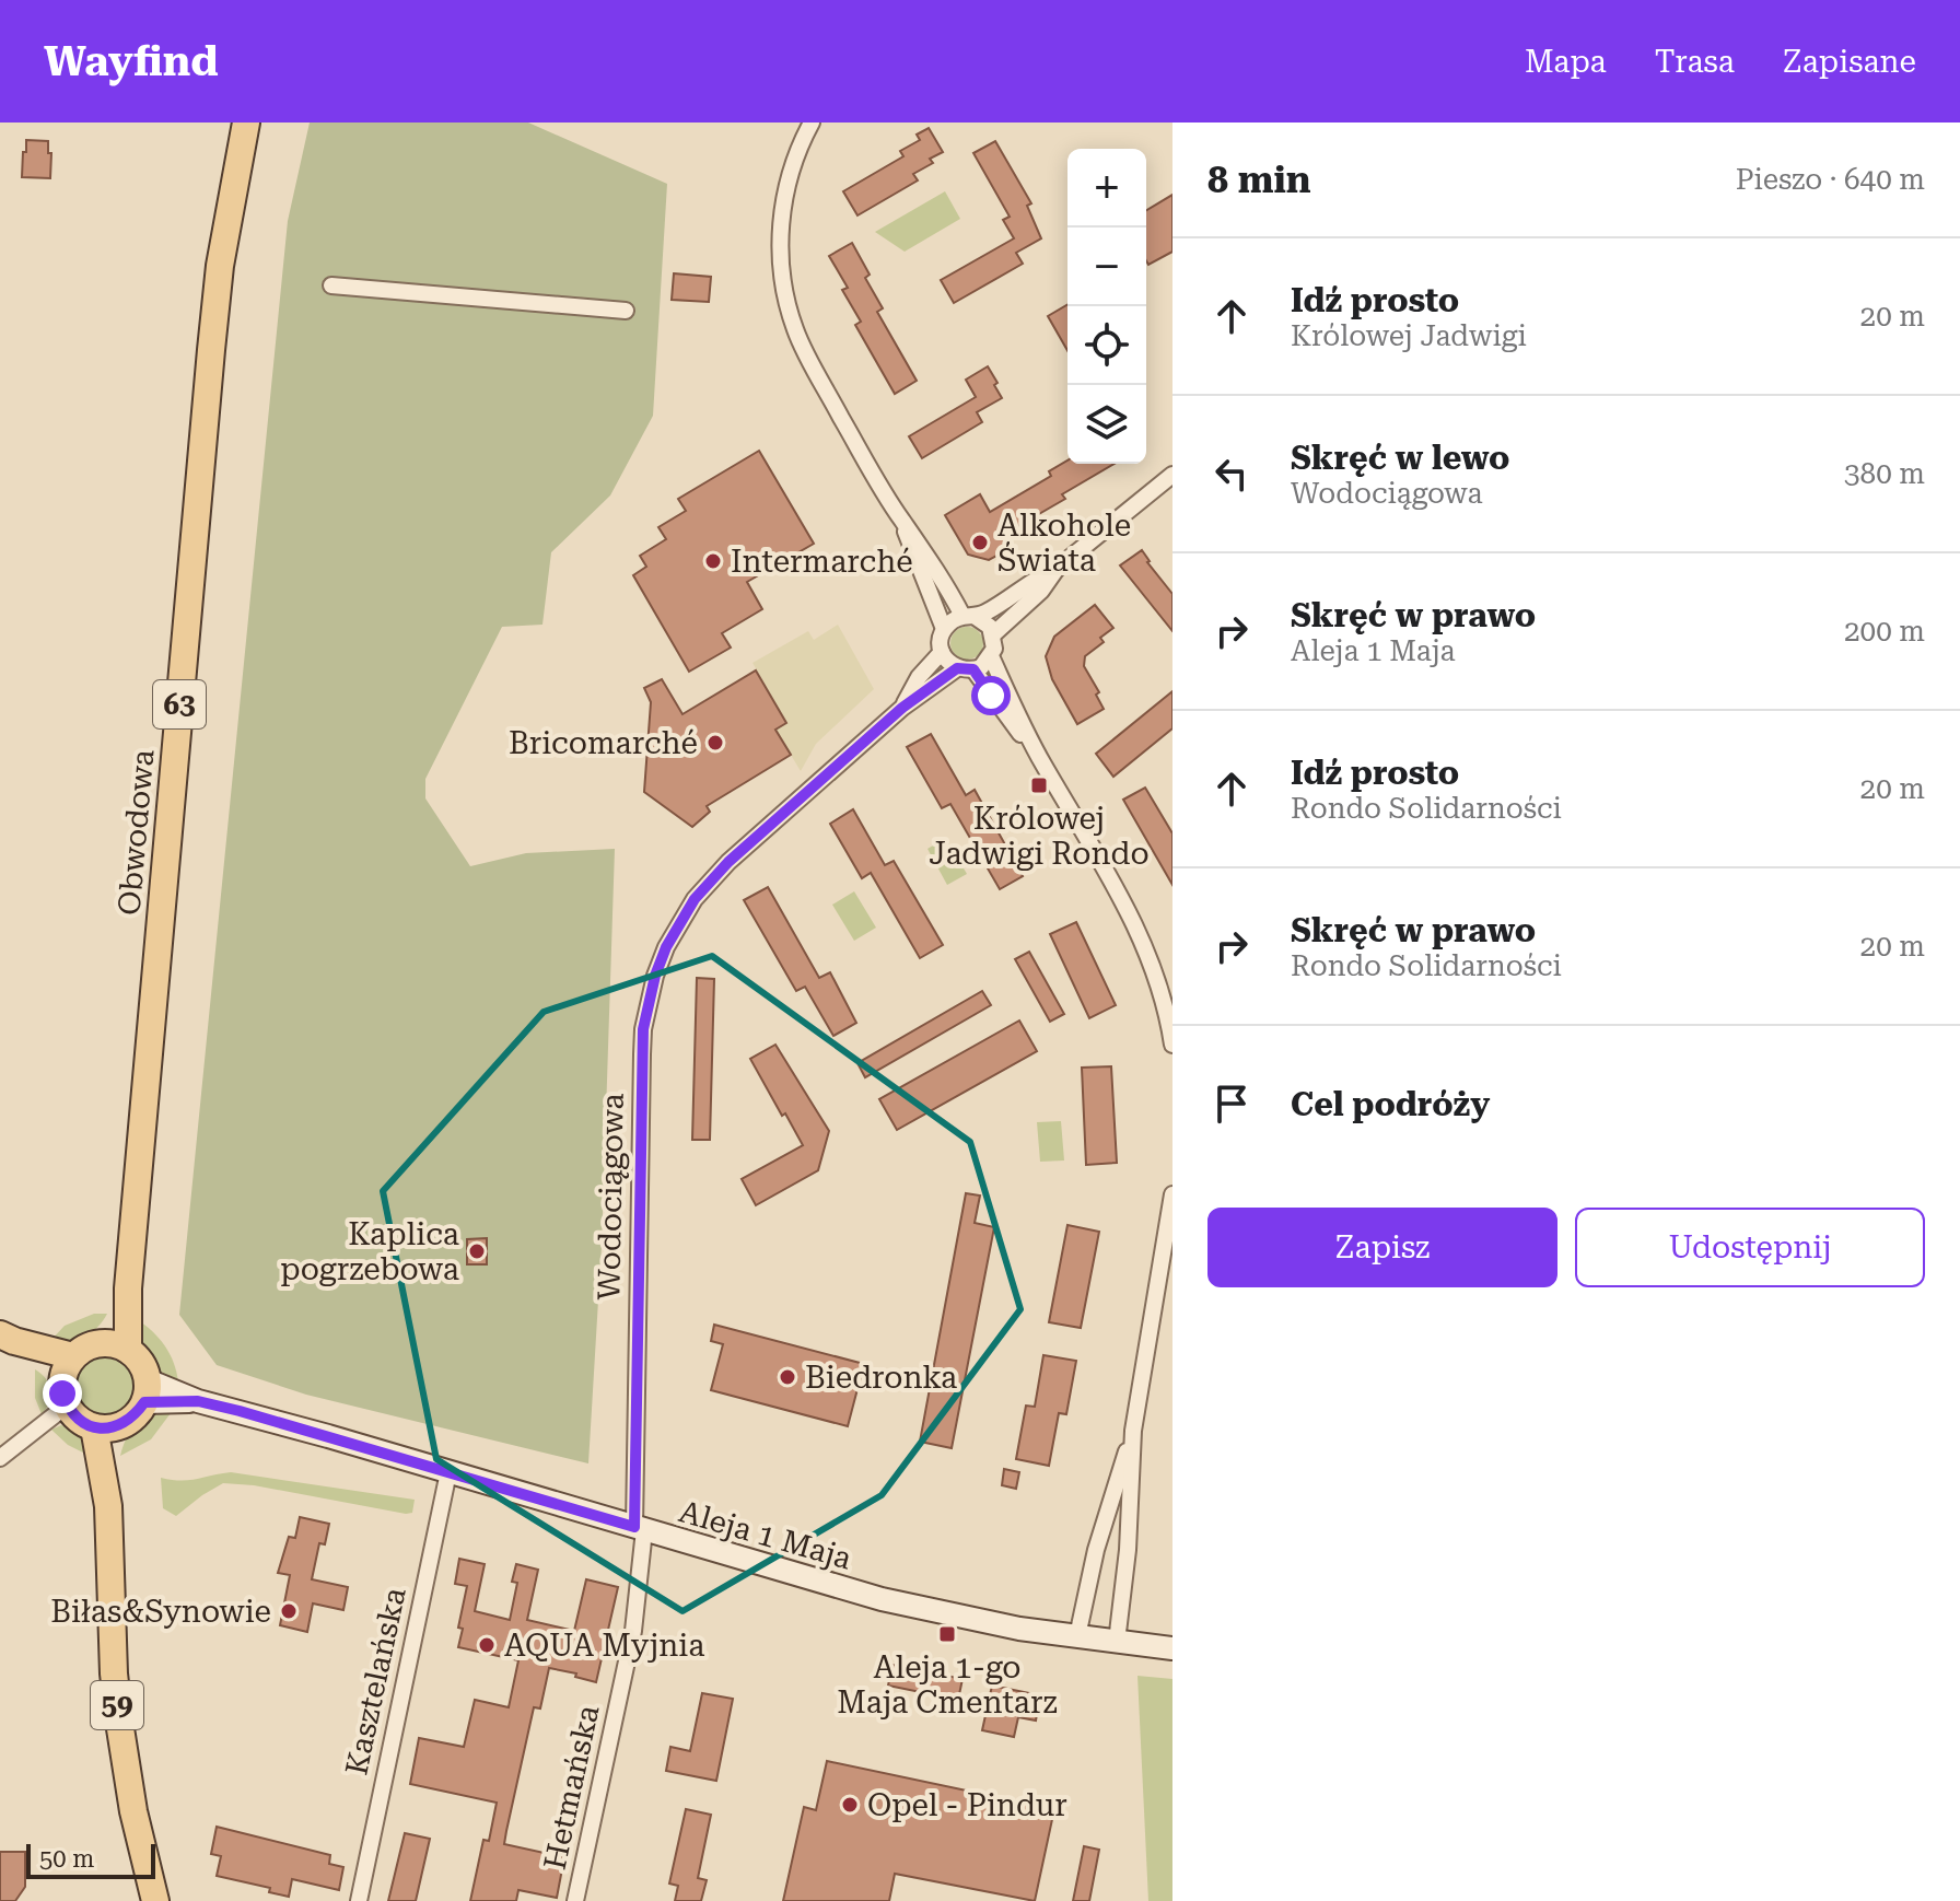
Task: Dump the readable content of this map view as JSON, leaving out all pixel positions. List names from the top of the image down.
{
  "streets": {
    "main road": ["63", "Obwodowa", "59"],
    "street": [
      "Wodociągowa",
      "Aleja 1 Maja",
      "Kasztelańska",
      "Hetmańska"
    ]
  },
  "crossings": [
    ["Obwodowa", "Aleja 1 Maja"],
    ["Obwodowa", "59"],
    ["Wodociągowa", "Aleja 1 Maja"],
    ["Wodociągowa", "Hetmańska"],
    ["Aleja 1 Maja", "Kasztelańska"],
    ["Aleja 1 Maja", "59"],
    ["Aleja 1 Maja", "Hetmańska"]
  ],
  "places": {
    "other": [
      "Alkohole Świata",
      "Intermarché",
      "Bricomarché",
      "Kaplica pogrzebowa",
      "Biedronka",
      "Biłas&Synowie",
      "AQUA Myjnia",
      "Opel - Pindur"
    ],
    "transit": ["Królowej Jadwigi Rondo", "Aleja 1-go Maja Cmentarz"]
  },
  "scale_bar": "50 m",
  "page": {
    "header": "Wayfind",
    "nav": ["Mapa", "Trasa", "Zapisane"],
    "heading": ["8 min", "Pieszo · 640 m"],
    "map_buttons": ["+", "−"],
    "list": [
      ["Idź prosto", "Królowej Jadwigi", "20 m"],
      ["Skręć w lewo", "Wodociągowa", "380 m"],
      ["Skręć w prawo", "Aleja 1 Maja", "200 m"],
      ["Idź prosto", "Rondo Solidarności", "20 m"],
      ["Skręć w prawo", "Rondo Solidarności", "20 m"],
      "Cel podróży"
    ],
    "buttons": ["Zapisz", "Udostępnij"],
    "scale": "50 m"
  }
}
